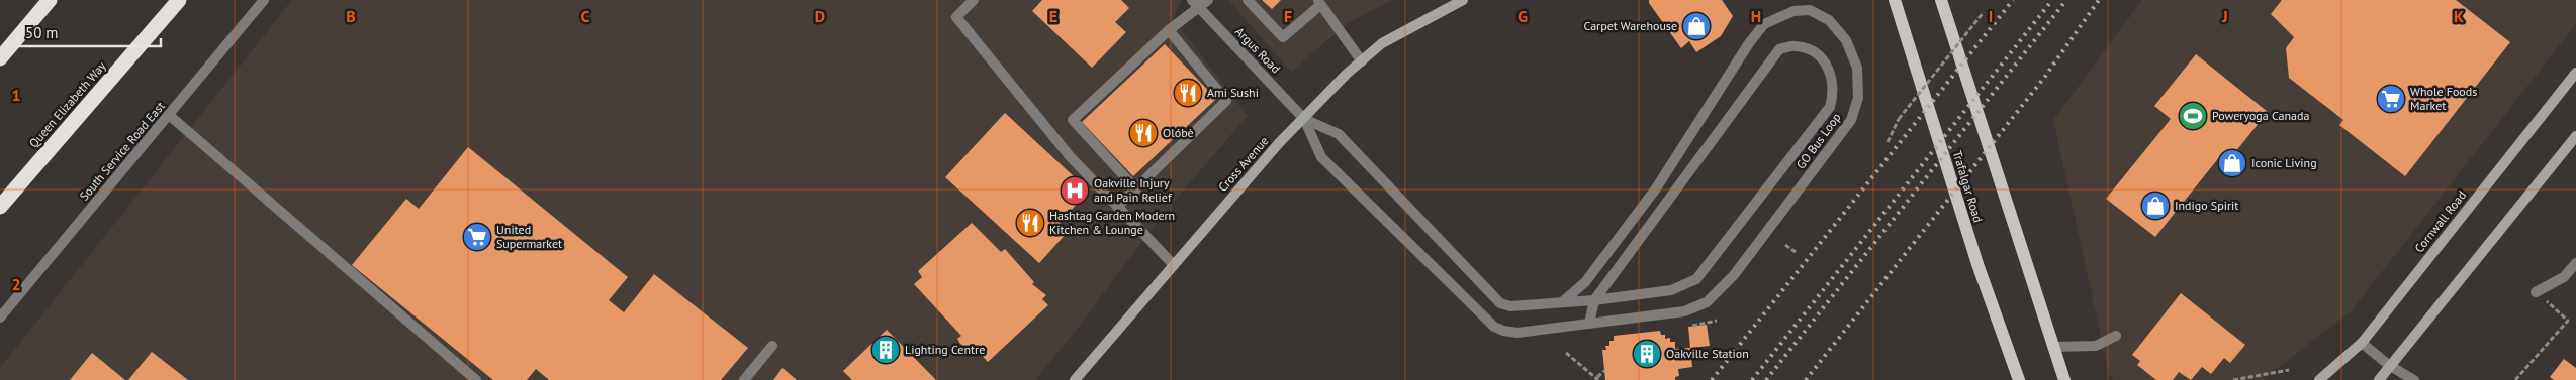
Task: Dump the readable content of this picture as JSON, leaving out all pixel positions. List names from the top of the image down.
{
  "streets": {
    "highway": ["Queen Elizabeth Way"],
    "main road": ["Cross Avenue", "Trafalgar Road", "Cornwall Road"],
    "street": ["Argus Road", "GO Bus Loop", "South Service Road East"]
  },
  "crossings": [
    ["Argus Road", "GO Bus Loop"],
    ["Argus Road", "Cross Avenue"],
    ["GO Bus Loop", "Cross Avenue"]
  ],
  "places": {
    "shop": ["Carpet Warehouse", "Iconic Living", "Indigo Spirit"],
    "restaurant": ["Ami Sushi", "Olóbè", "Hashtag Garden Modern Kitchen & Lounge"],
    "supermarket": ["Whole Foods Market", "United Supermarket"],
    "sports": ["Poweryoga Canada"],
    "hospital": ["Oakville Injury and Pain Relief"],
    "building": ["Lighting Centre", "Oakville Station"]
  },
  "scale_bar": "50 m",
  "grid": {
    "columns": [
      "B",
      "C",
      "D",
      "E",
      "F",
      "G",
      "H",
      "I",
      "J",
      "K"
    ],
    "rows": ["1", "2"]
  }
}
